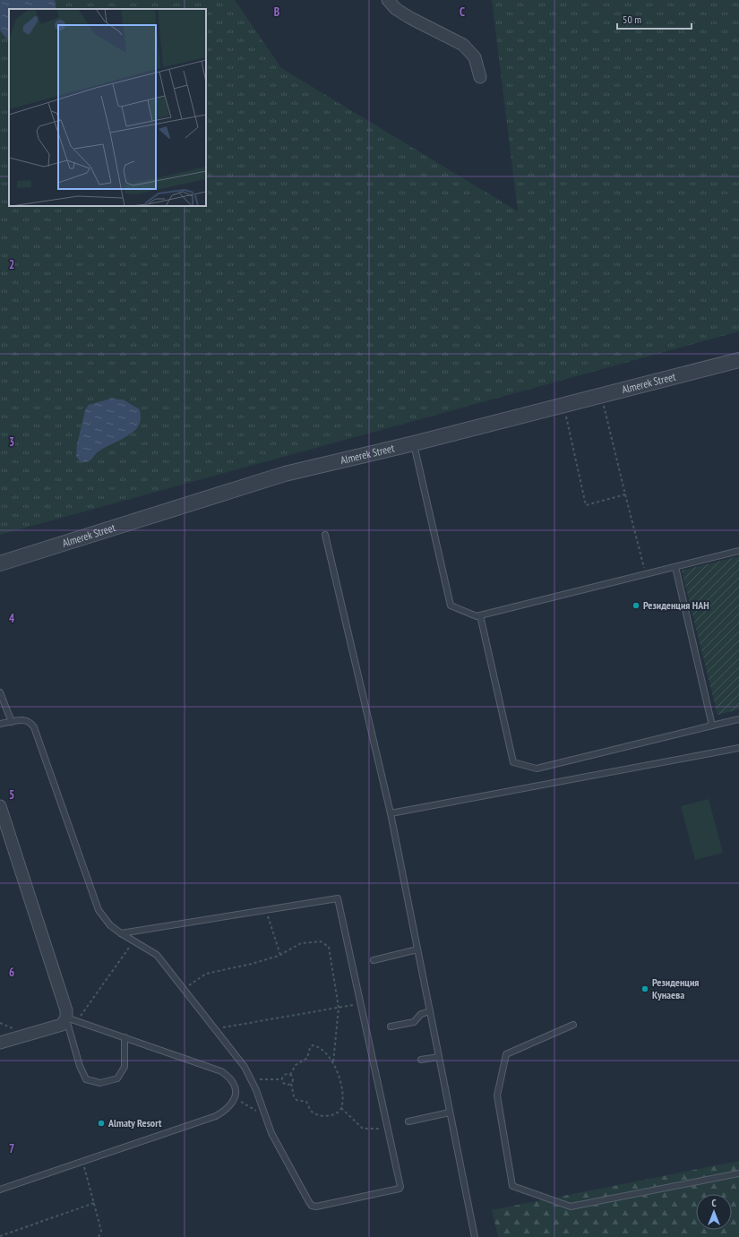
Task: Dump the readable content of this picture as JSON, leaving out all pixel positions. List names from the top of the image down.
{
  "streets": {
    "street": ["Almerek Street"]
  },
  "places": ["Резиденция НАН", "Резиденция Кунаева", "Almaty Resort"],
  "scale_bar": "50 m",
  "north": "top",
  "grid": {
    "columns": ["B", "C"],
    "rows": [
      "2",
      "3",
      "4",
      "5",
      "6",
      "7"
    ]
  }
}
